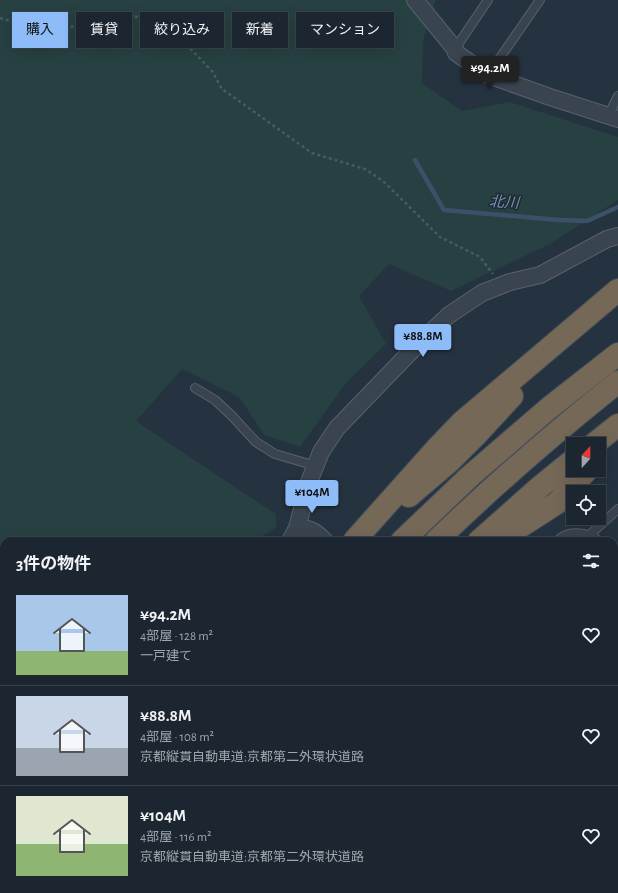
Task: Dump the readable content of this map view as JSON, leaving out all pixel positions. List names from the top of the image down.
{
  "water": ["北川"],
  "north": "top",
  "page": {
    "chip": [
      "購入",
      "賃貸",
      "絞り込み",
      "新着",
      "マンション"
    ],
    "price": ["¥94.2M", "¥88.8M", "¥104M"],
    "heading": "3件の物件",
    "list": [
      {
        "name": "¥94.2M",
        "note": "4部屋 · 128 m² · 一戸建て"
      },
      {
        "name": "¥88.8M",
        "note": "4部屋 · 108 m² · 京都縦貫自動車道;京都第二外環状道路"
      },
      {
        "name": "¥104M",
        "note": "4部屋 · 116 m² · 京都縦貫自動車道;京都第二外環状道路"
      }
    ]
  }
}
